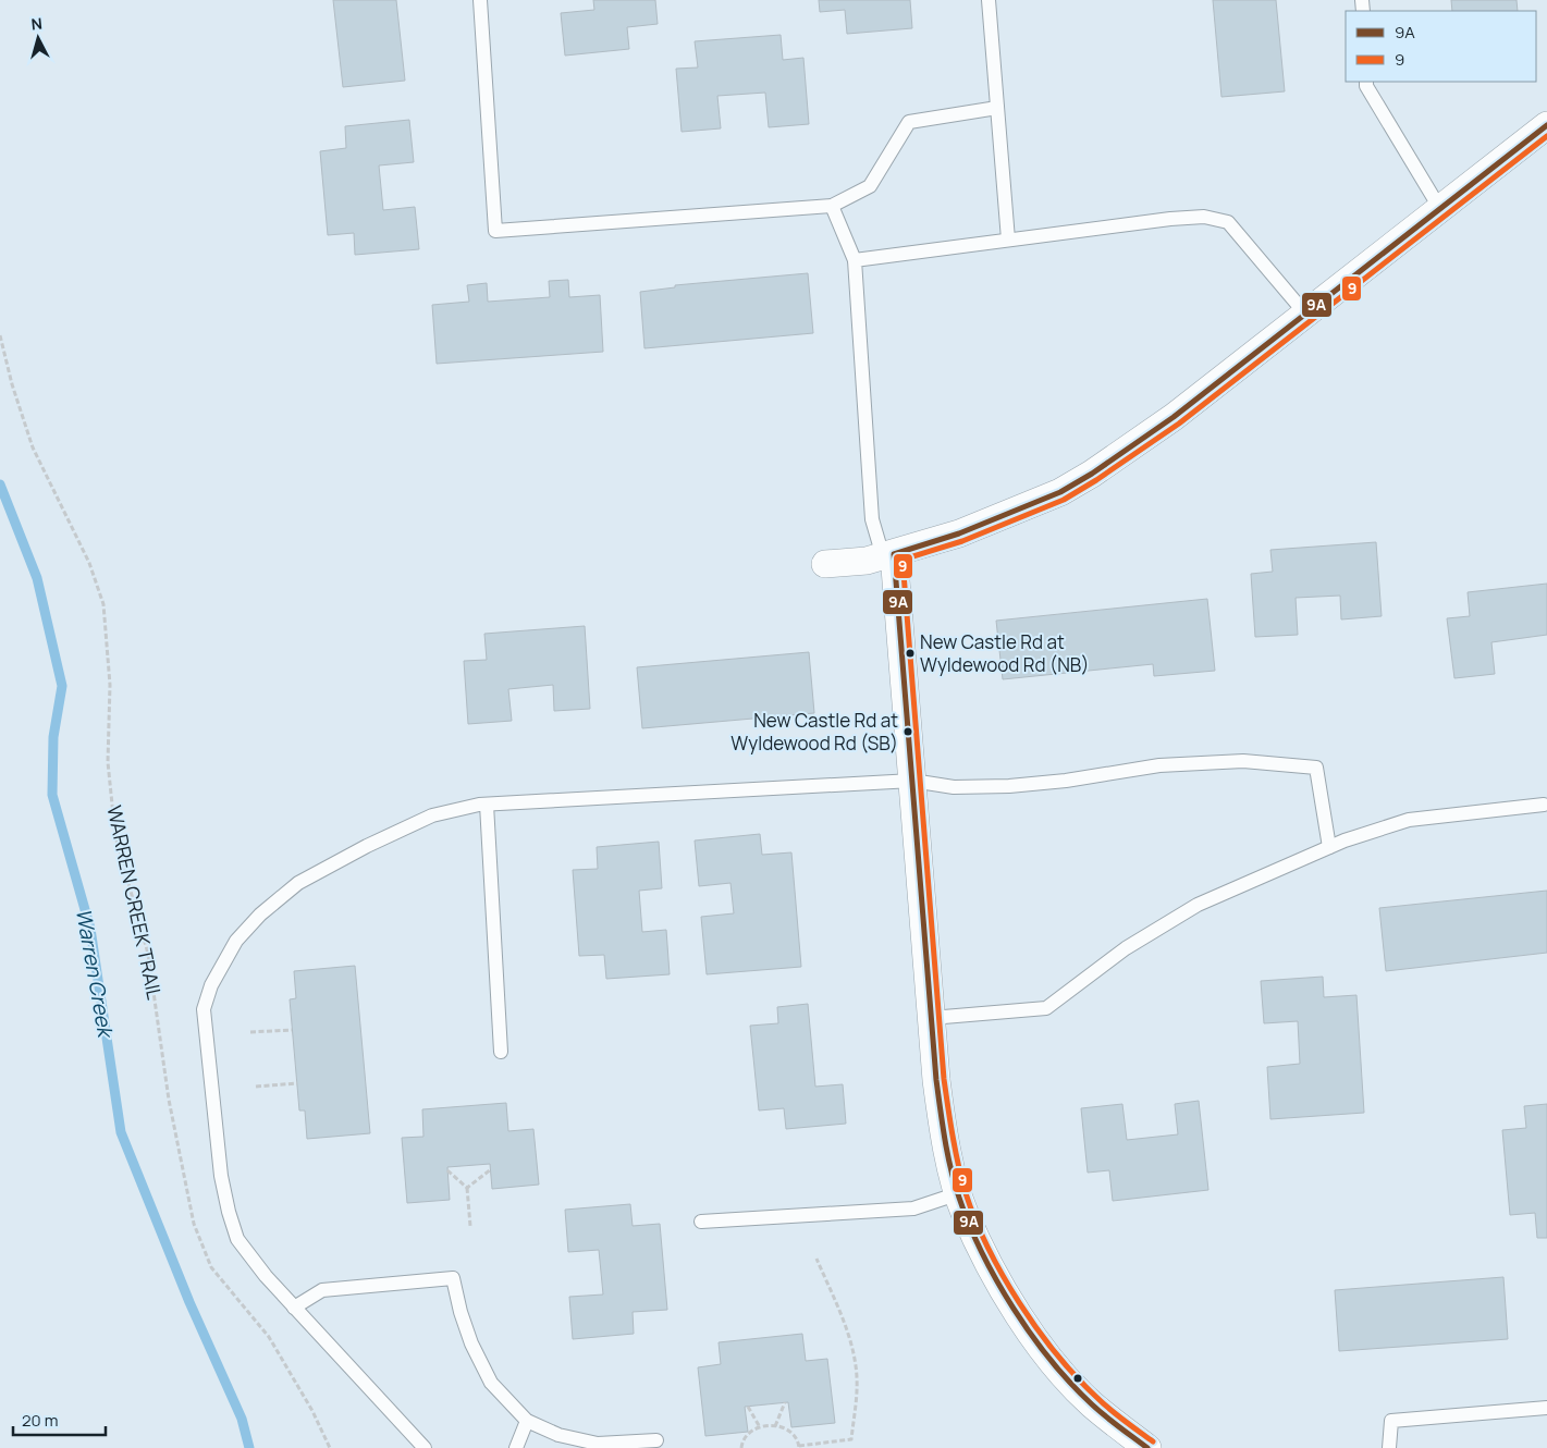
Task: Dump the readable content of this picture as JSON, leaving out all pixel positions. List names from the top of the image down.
{
  "streets": {
    "path": ["WARREN CREEK TRAIL"]
  },
  "water": ["Warren Creek"],
  "places": ["New Castle Rd at Wyldewood Rd (NB)", "New Castle Rd at Wyldewood Rd (SB)"],
  "lines": ["transit line 9A", "transit line 9"],
  "legend": ["9A", "9"],
  "scale_bar": "20 m",
  "north": "top"
}
